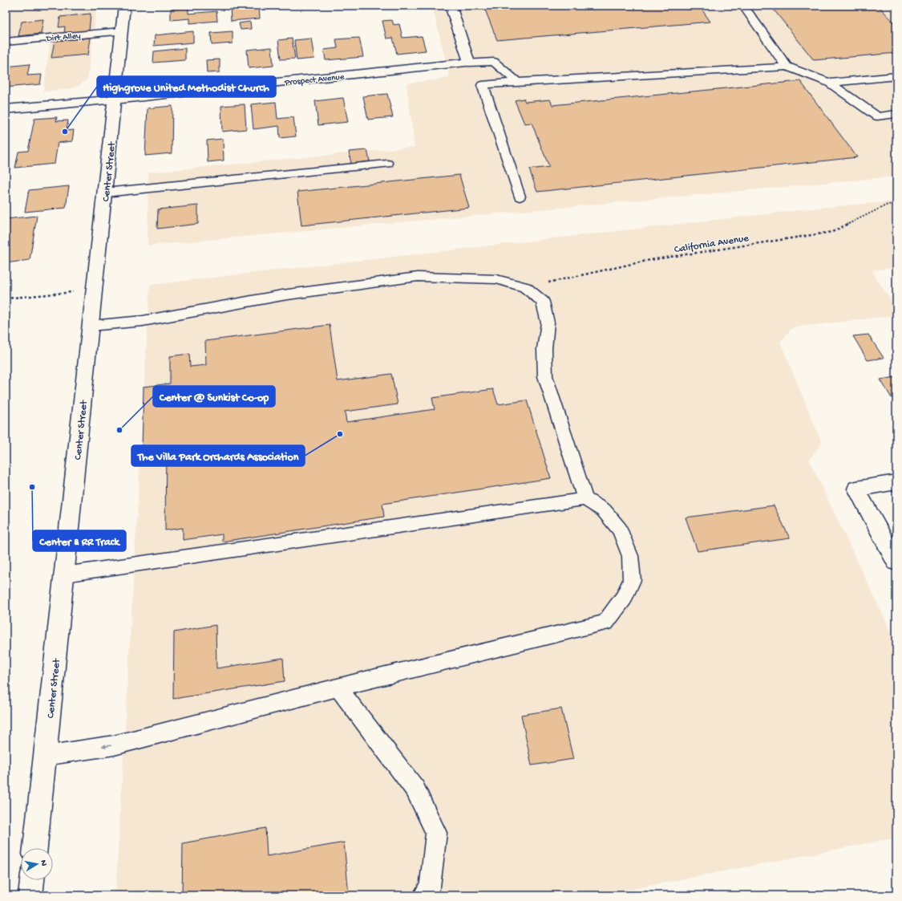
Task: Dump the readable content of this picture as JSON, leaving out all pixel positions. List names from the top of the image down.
{
  "streets": {
    "main road": ["Prospect Avenue", "Center Street"],
    "lane": ["Dirt Alley"],
    "path": ["California Avenue"]
  },
  "crossings": [
    ["Dirt Alley", "Center Street"],
    ["Prospect Avenue", "Center Street"]
  ],
  "places": [
    "Highgrove United Methodist Church",
    "Center @ Sunkist Co-op",
    "The Villa Park Orchards Association",
    "Center & RR Track"
  ],
  "north": "right"
}
